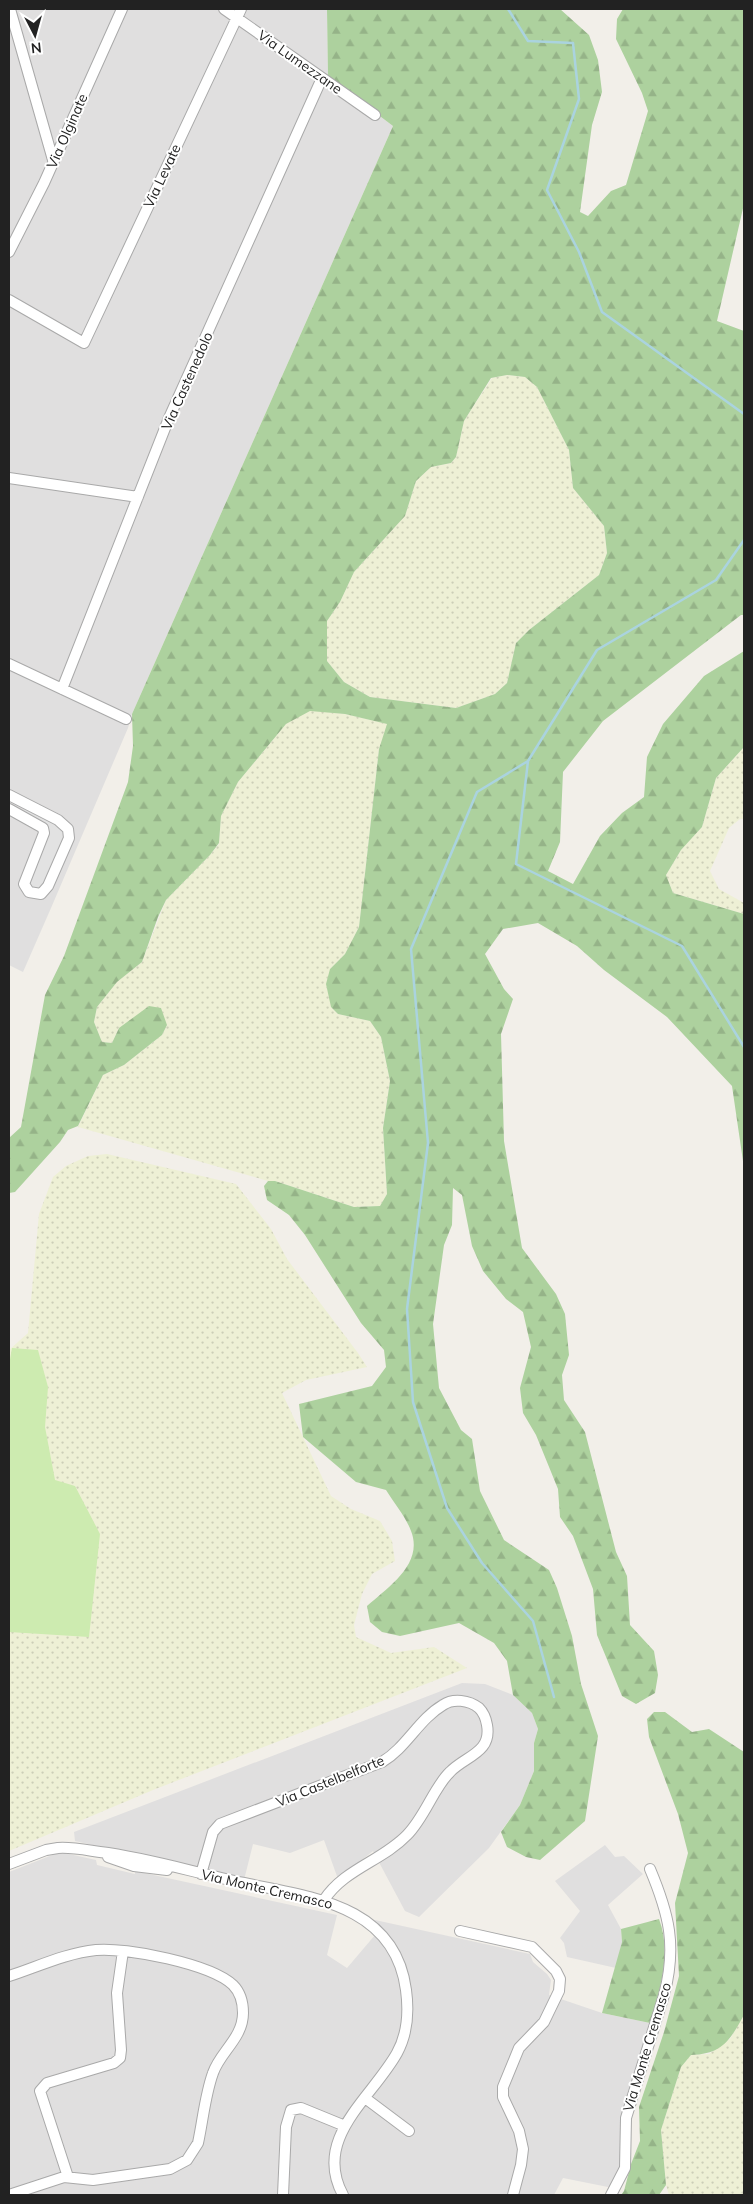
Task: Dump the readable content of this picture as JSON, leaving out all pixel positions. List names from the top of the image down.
{
  "streets": {
    "street": [
      "Via Lumezzane",
      "Via Olginate",
      "Via Levate",
      "Via Castenedolo",
      "Via Castelbelforte",
      "Via Monte Cremasco"
    ]
  },
  "crossings": [
    ["Via Lumezzane", "Via Levate"],
    ["Via Lumezzane", "Via Castenedolo"],
    ["Via Castelbelforte", "Via Monte Cremasco"]
  ],
  "north": "bottom"
}
